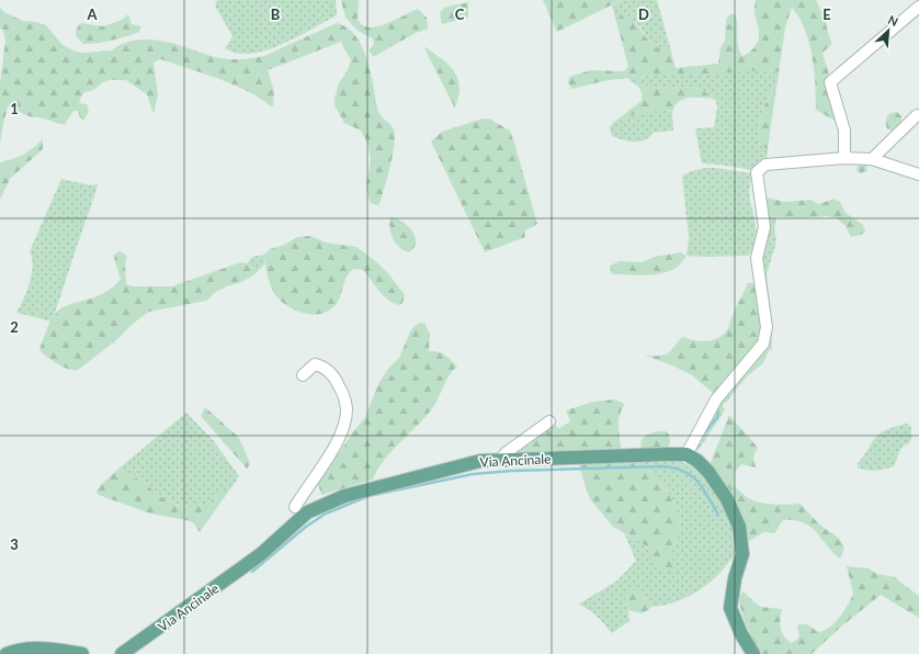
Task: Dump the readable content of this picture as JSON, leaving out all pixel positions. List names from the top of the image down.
{
  "streets": {
    "main road": ["Via Ancinale"]
  },
  "north": "top right",
  "grid": {
    "columns": [
      "A",
      "B",
      "C",
      "D",
      "E"
    ],
    "rows": ["1", "2", "3"]
  }
}
